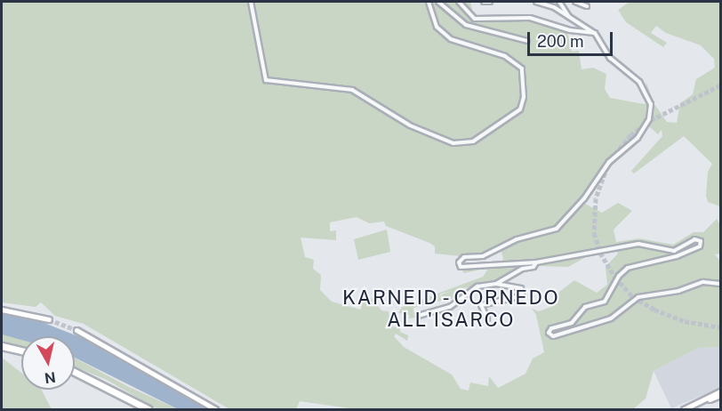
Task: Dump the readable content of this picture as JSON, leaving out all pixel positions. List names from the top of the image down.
{
  "districts": ["KARNEID - CORNEDO ALL'ISARCO"],
  "scale_bar": "200 m",
  "north": "bottom"
}
